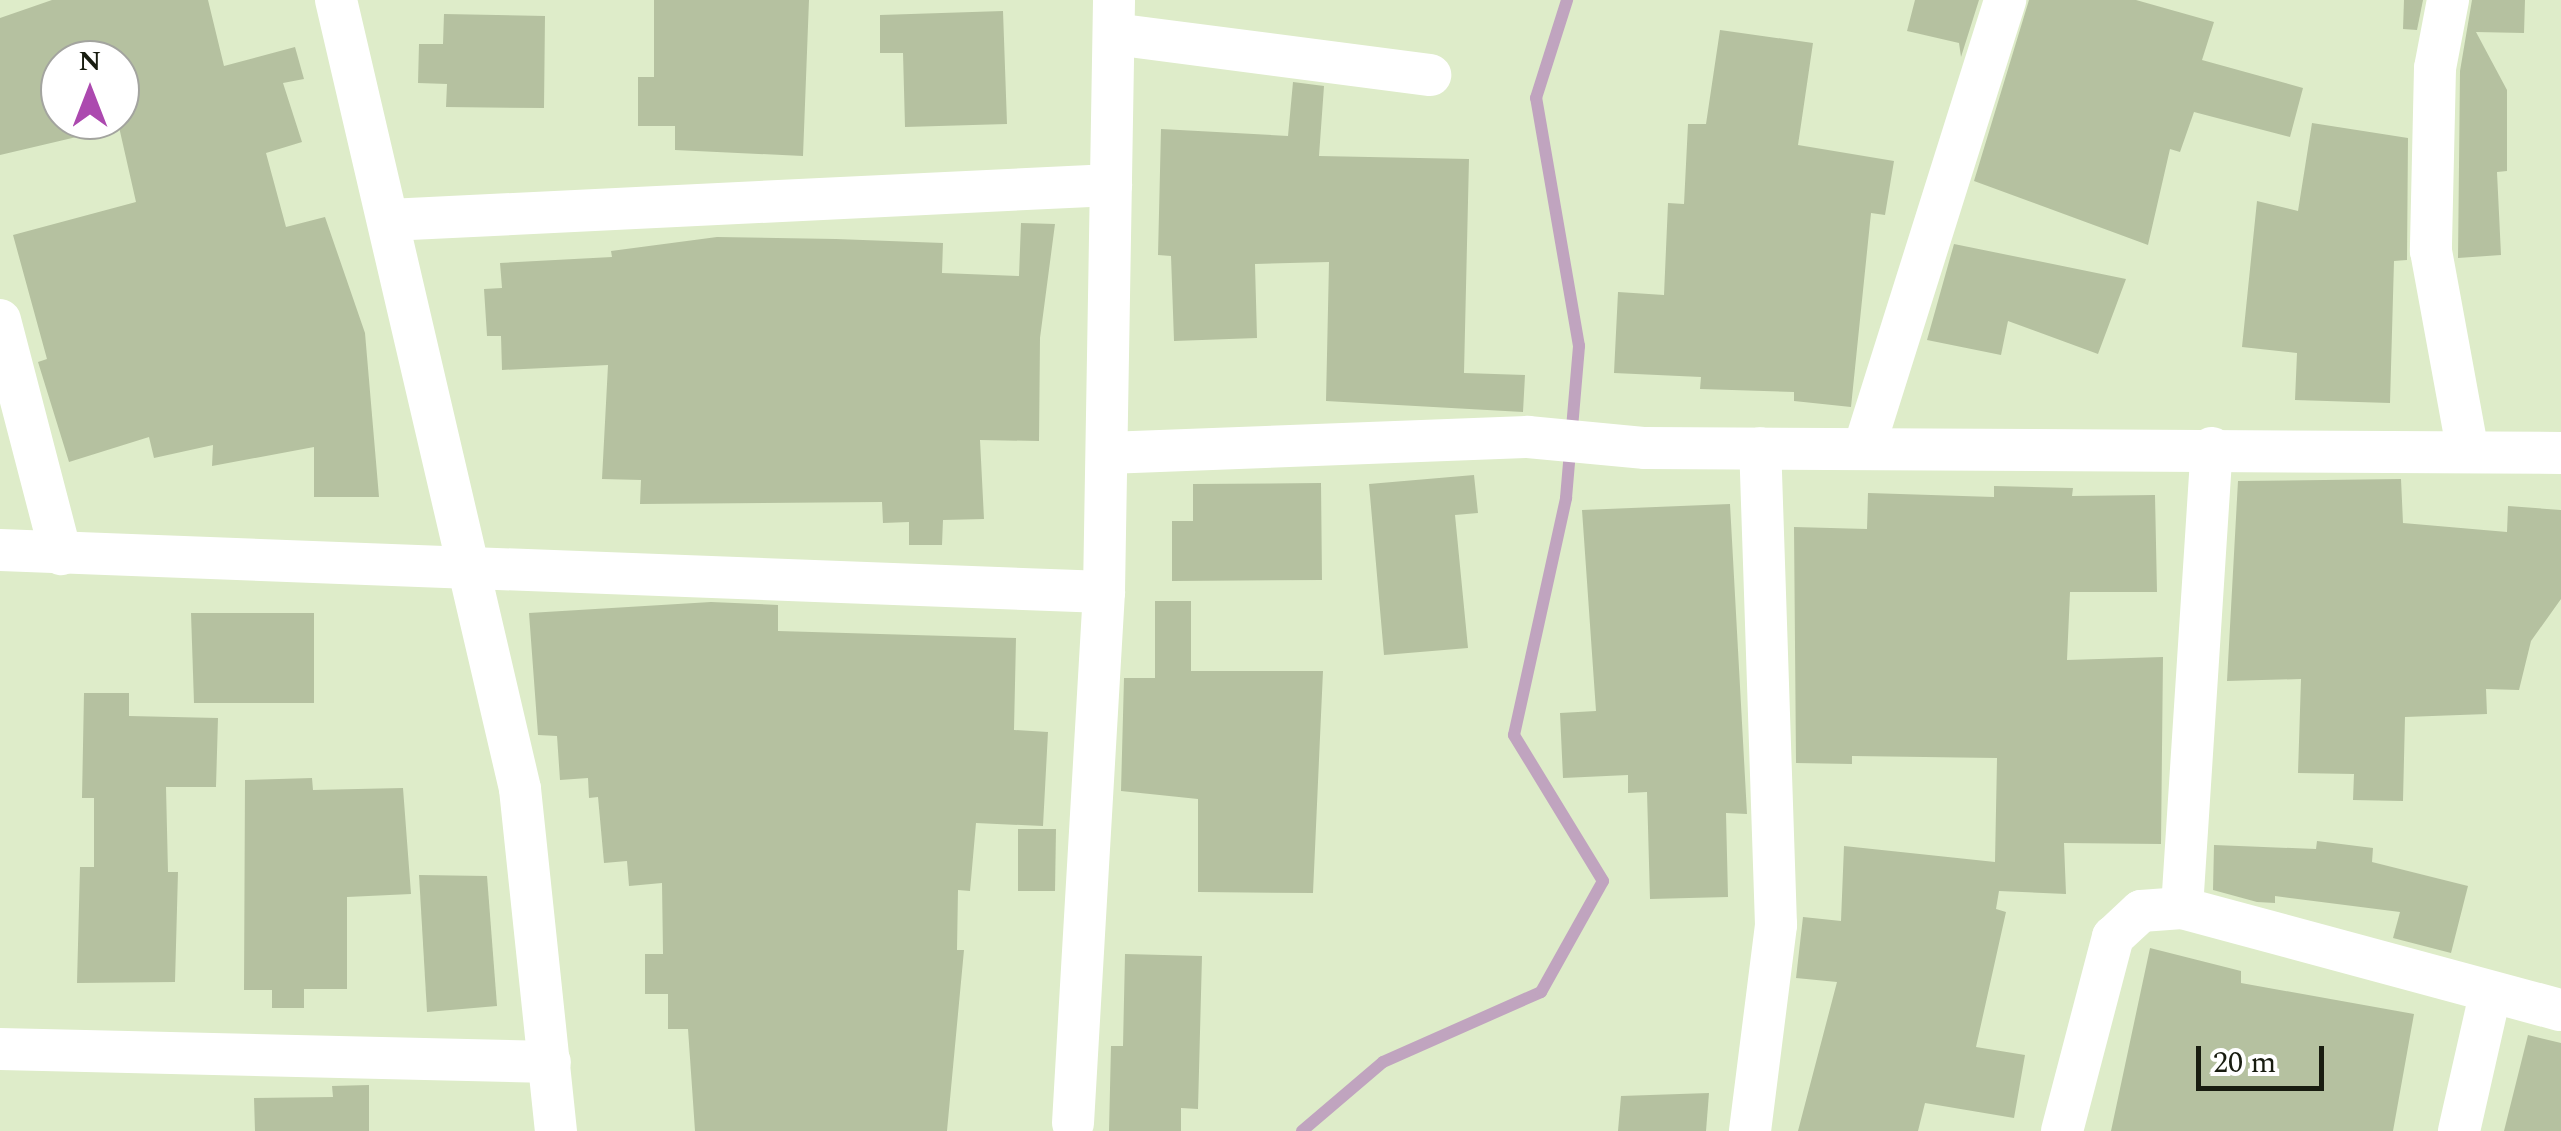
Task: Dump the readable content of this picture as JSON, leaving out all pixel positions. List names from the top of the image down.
{
  "scale_bar": "20 m",
  "north": "top"
}
